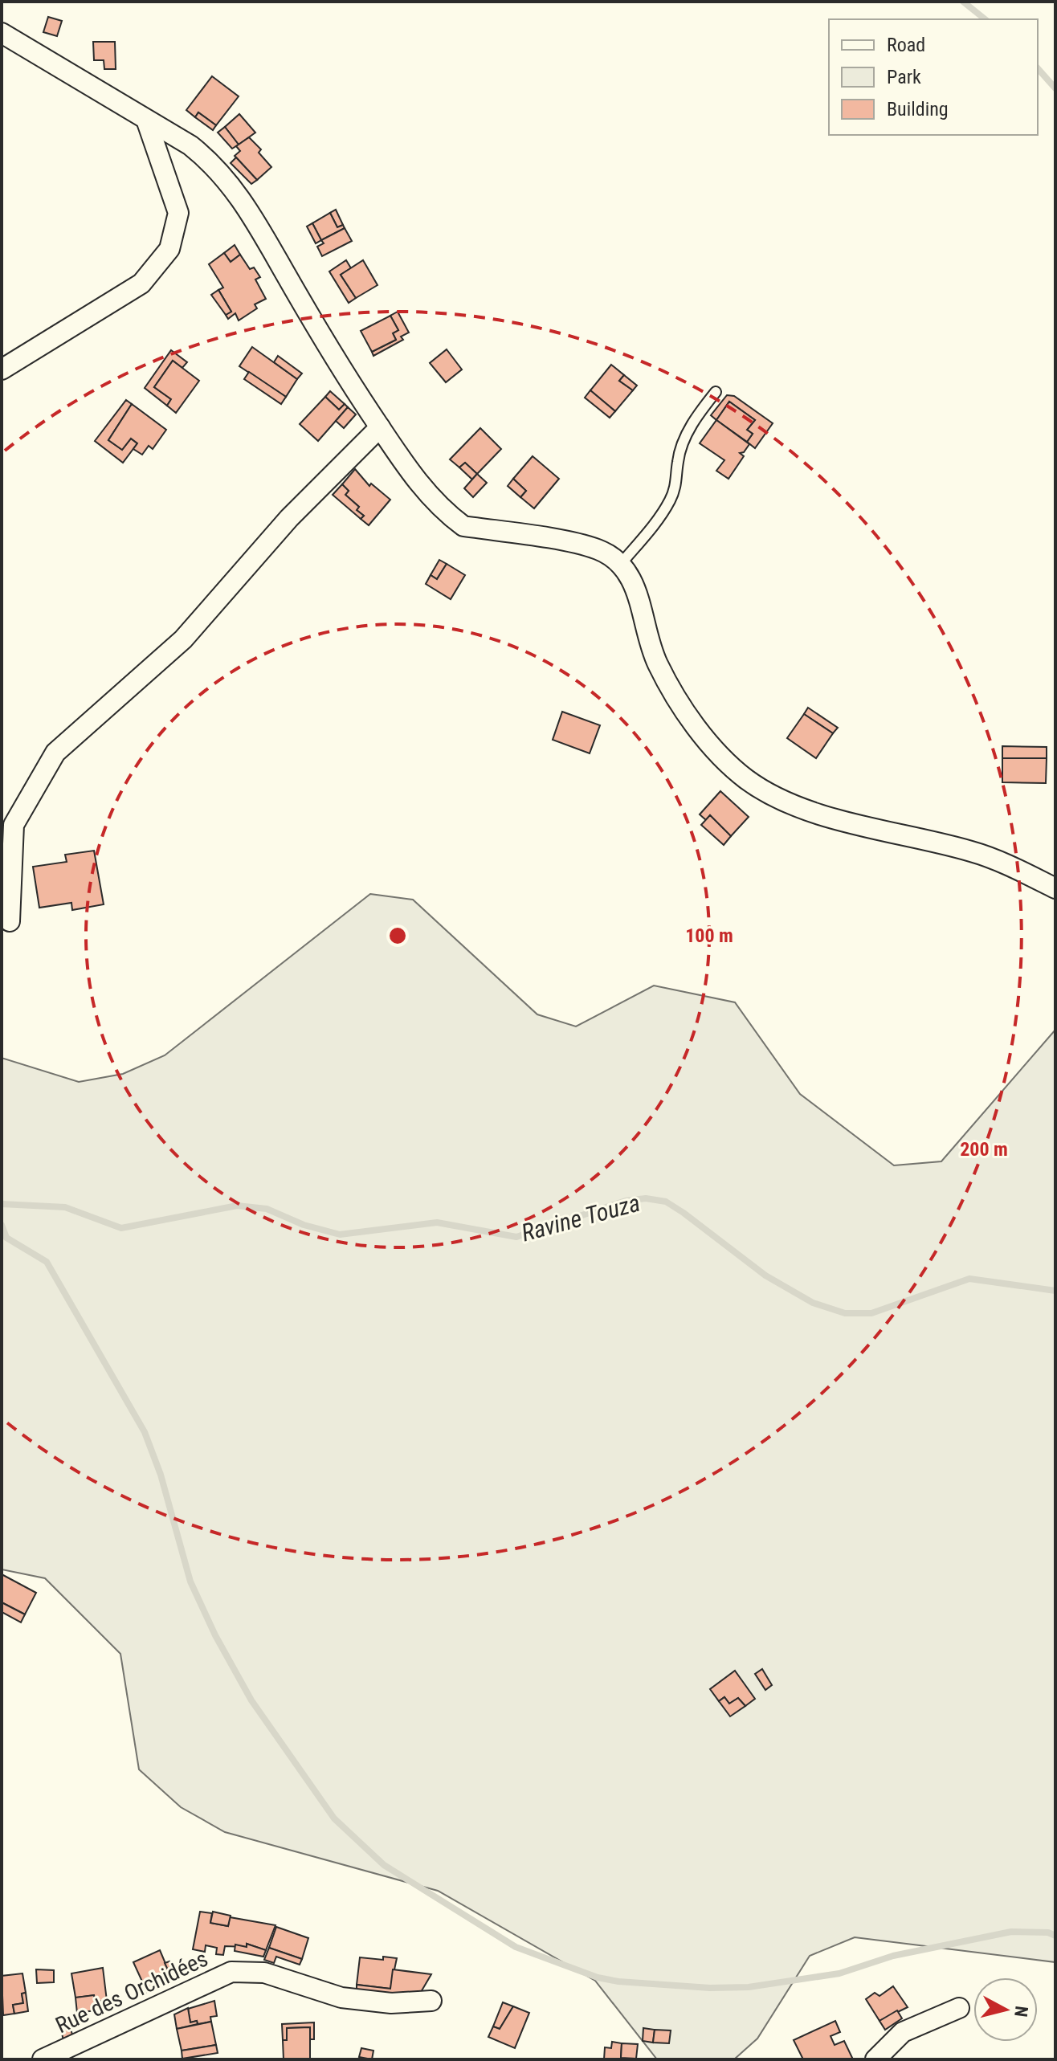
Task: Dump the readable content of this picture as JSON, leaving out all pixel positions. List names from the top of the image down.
{
  "streets": {
    "street": ["Rue des Orchidées"]
  },
  "water": ["Ravine Touza"],
  "legend": ["Road", "Park", "Building"],
  "north": "right",
  "rings": ["100 m", "200 m"]
}
